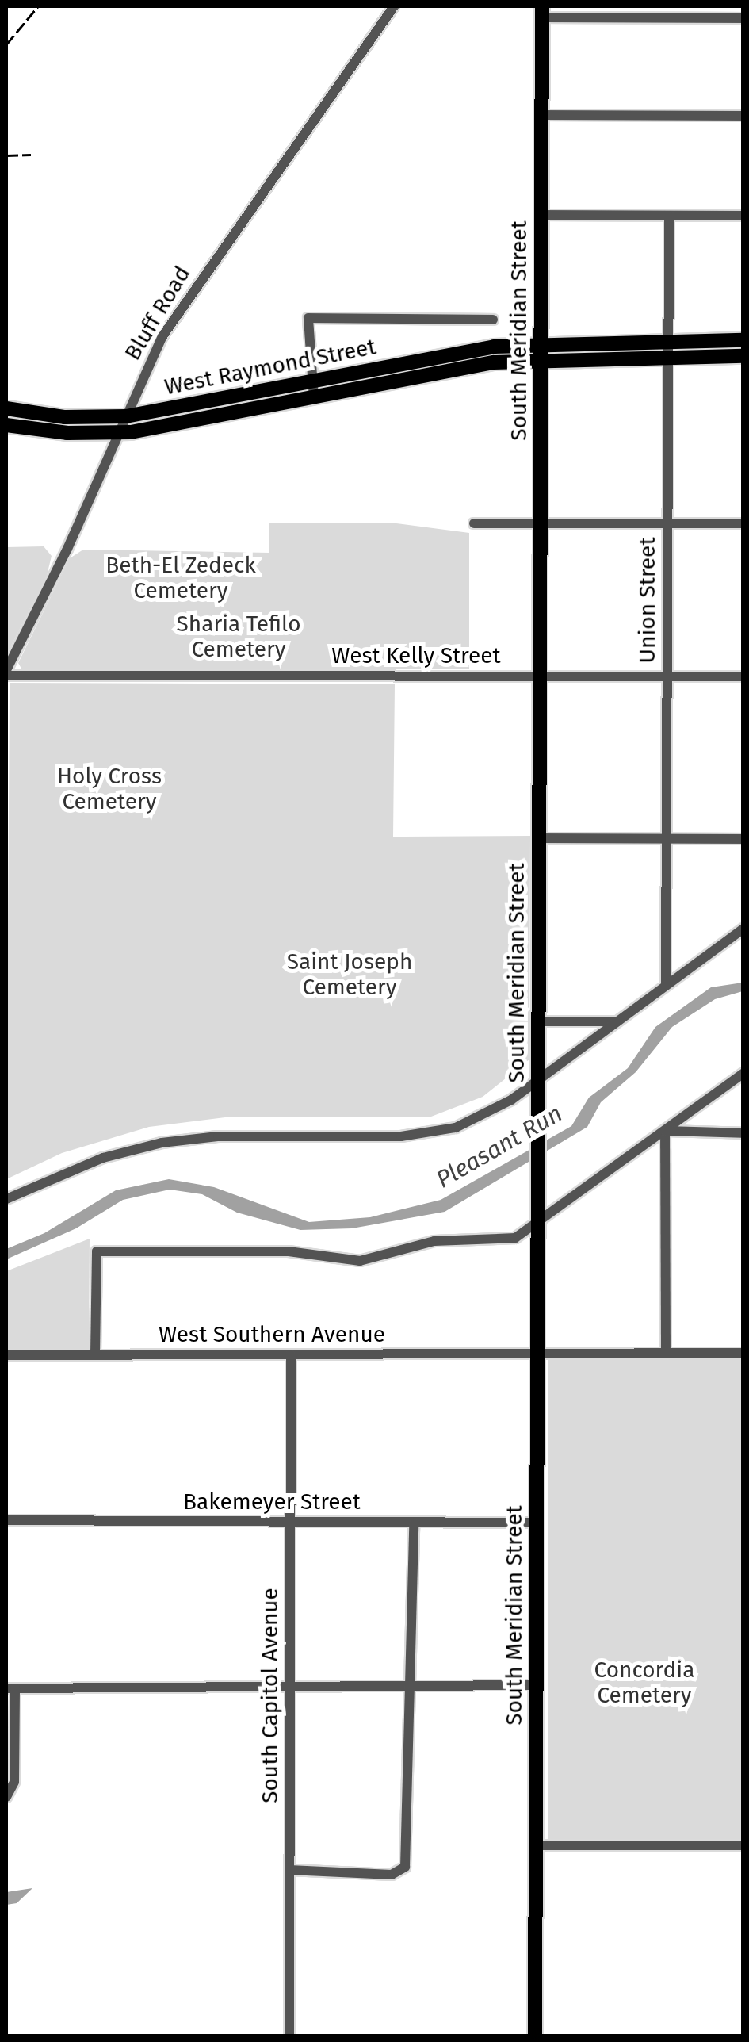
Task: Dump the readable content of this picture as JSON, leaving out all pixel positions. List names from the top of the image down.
{
  "streets": {
    "main road": ["South Meridian Street", "West Raymond Street"],
    "street": [
      "Bluff Road",
      "Union Street",
      "West Kelly Street",
      "West Southern Avenue",
      "Bakemeyer Street",
      "South Capitol Avenue"
    ]
  },
  "crossings": [
    ["Bluff Road", "West Raymond Street"],
    ["Bluff Road", "West Kelly Street"],
    ["South Meridian Street", "West Raymond Street"],
    ["South Meridian Street", "West Kelly Street"],
    ["South Meridian Street", "West Southern Avenue"],
    ["South Meridian Street", "Bakemeyer Street"],
    ["West Raymond Street", "Union Street"],
    ["Union Street", "West Kelly Street"],
    ["West Southern Avenue", "South Capitol Avenue"],
    ["Bakemeyer Street", "South Capitol Avenue"]
  ],
  "water": ["Pleasant Run"],
  "parks": [
    "Beth-El Zedeck Cemetery",
    "Sharia Tefilo Cemetery",
    "Holy Cross Cemetery",
    "Saint Joseph Cemetery",
    "Concordia Cemetery"
  ]
}
